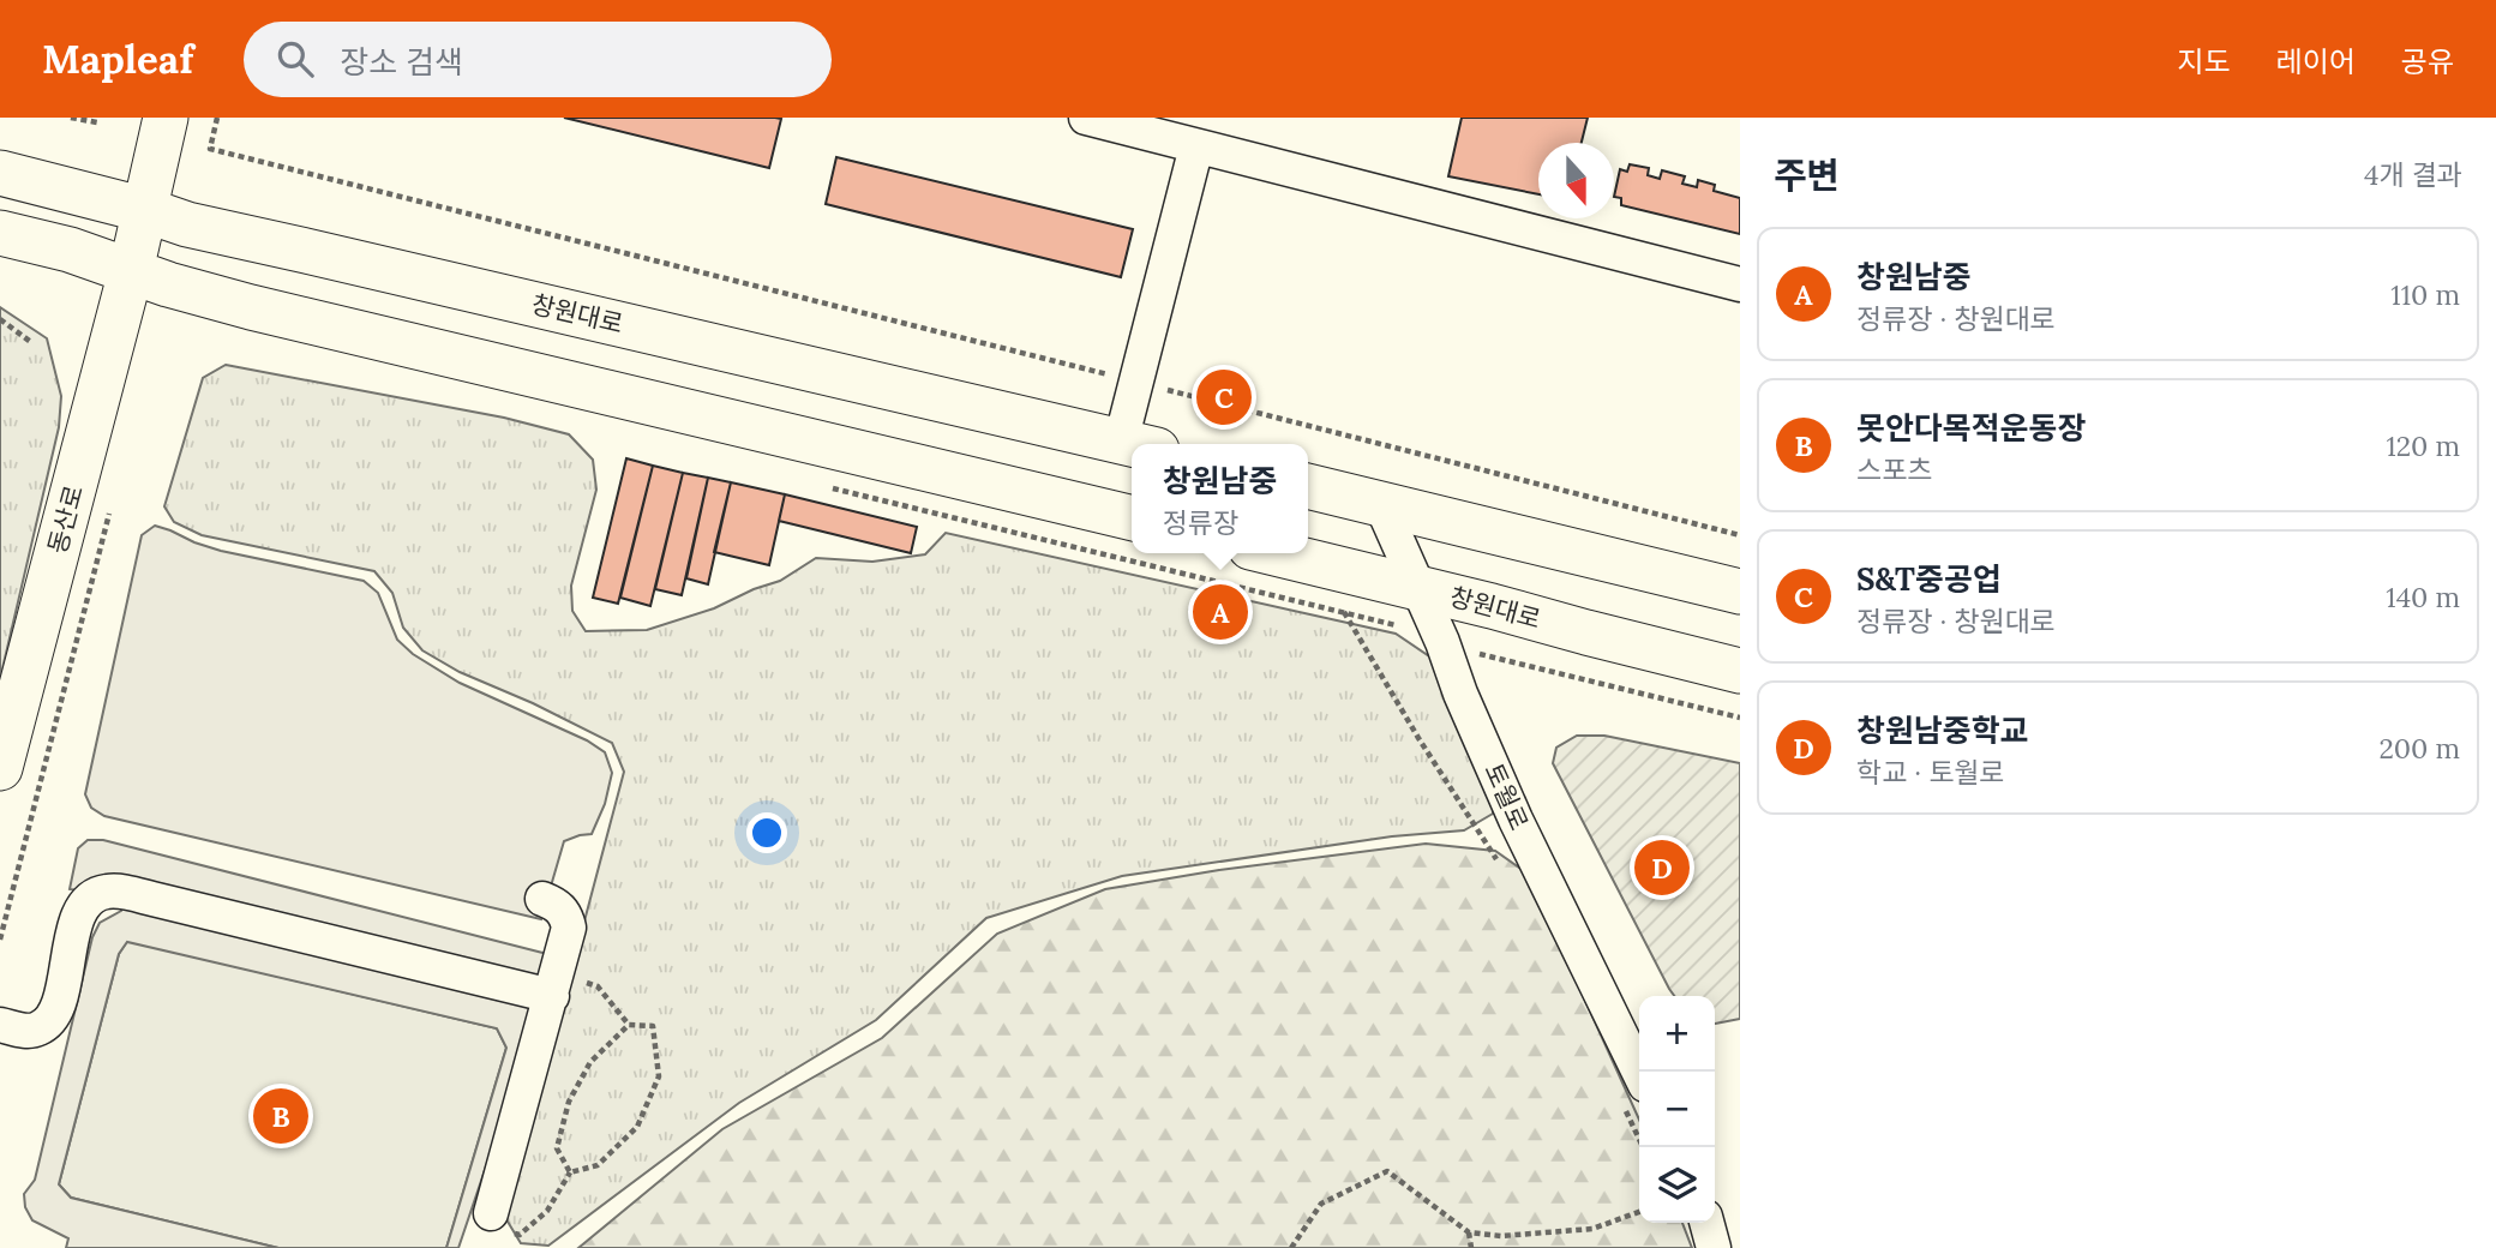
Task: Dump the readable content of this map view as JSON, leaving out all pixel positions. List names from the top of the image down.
{
  "streets": {
    "main road": ["창원대로", "동산로"],
    "street": ["토월로"]
  },
  "crossings": [
    ["창원대로", "동산로"],
    ["창원대로", "토월로"]
  ],
  "north": "bottom",
  "page": {
    "header": "Mapleaf",
    "search": "장소 검색",
    "nav": ["지도", "레이어", "공유"],
    "heading": ["주변", "4개 결과"],
    "list": [
      {
        "mark": "A",
        "name": "창원남중",
        "note": "정류장 · 창원대로",
        "value": "110 m"
      },
      {
        "mark": "B",
        "name": "못안다목적운동장",
        "note": "스포츠",
        "value": "120 m"
      },
      {
        "mark": "C",
        "name": "S&T중공업",
        "note": "정류장 · 창원대로",
        "value": "140 m"
      },
      {
        "mark": "D",
        "name": "창원남중학교",
        "note": "학교 · 토월로",
        "value": "200 m"
      }
    ],
    "pins": [
      "C",
      "A",
      "D",
      "B"
    ],
    "popup": ["창원남중", "정류장"],
    "map_buttons": ["+", "−"]
  }
}
